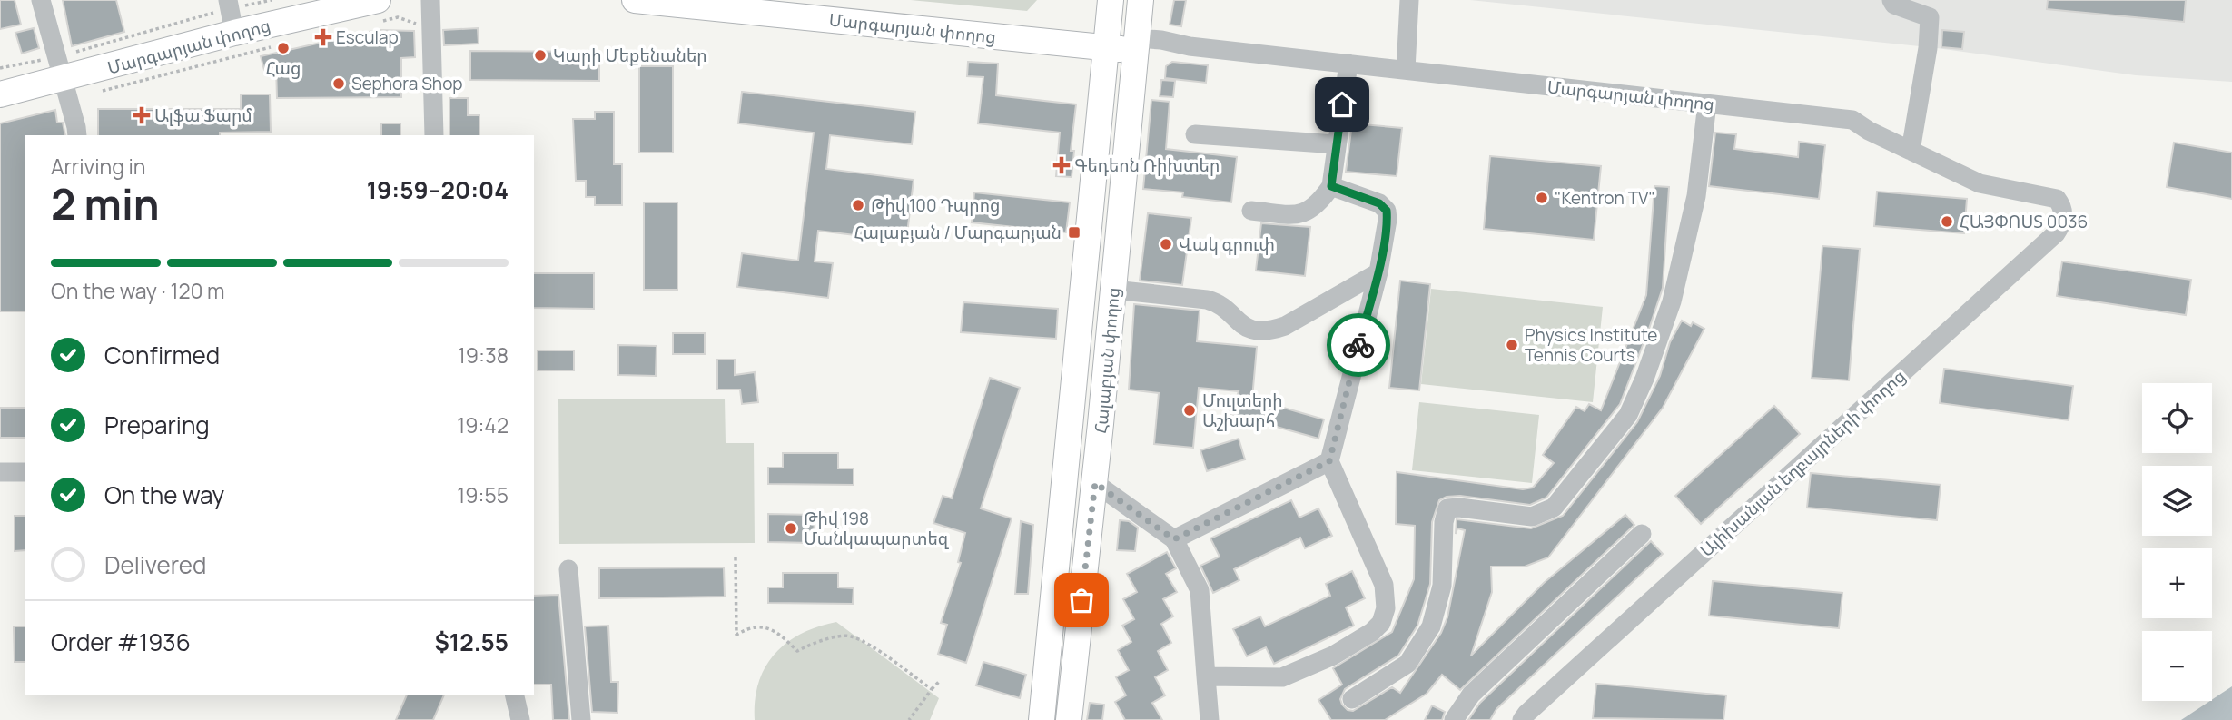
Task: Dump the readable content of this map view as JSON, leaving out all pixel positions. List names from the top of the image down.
{
  "streets": {
    "main road": ["Մարգարյան փողոց", "Հալաբյան փողոց"],
    "street": ["Ալիխանյան եղբայրների փողոց"]
  },
  "crossings": [
    ["Մարգարյան փողոց", "Հալաբյան փողոց"],
    ["Մարգարյան փողոց", "Ալիխանյան եղբայրների փողոց"]
  ],
  "places": {
    "health": ["Esculap", "Ալֆա Ֆարմ", "Գեդեոն Ռիխտեր"],
    "other": [
      "Հաց",
      "Կարի Մեքենաներ",
      "Sephora Shop",
      "\"Kentron TV\"",
      "Թիվ 100 Դպրոց",
      "ՀԱՅՓՈՍՏ 0036",
      "Վակ գրուփ",
      "Physics Institute Tennis Courts",
      "Մուլտերի Աշխարհ",
      "Թիվ 198 Մանկապարտեզ"
    ],
    "transit": ["Հալաբյան / Մարգարյան"]
  },
  "page": {
    "heading": ["2 min", "Arriving in", "19:59–20:04"],
    "panel": ["Order #1936", "$12.55"],
    "bar": "On the way · 120 m",
    "list": [
      ["Confirmed", "19:38"],
      ["Preparing", "19:42"],
      ["On the way", "19:55"],
      "Delivered"
    ],
    "map_buttons": ["+", "−"]
  }
}
